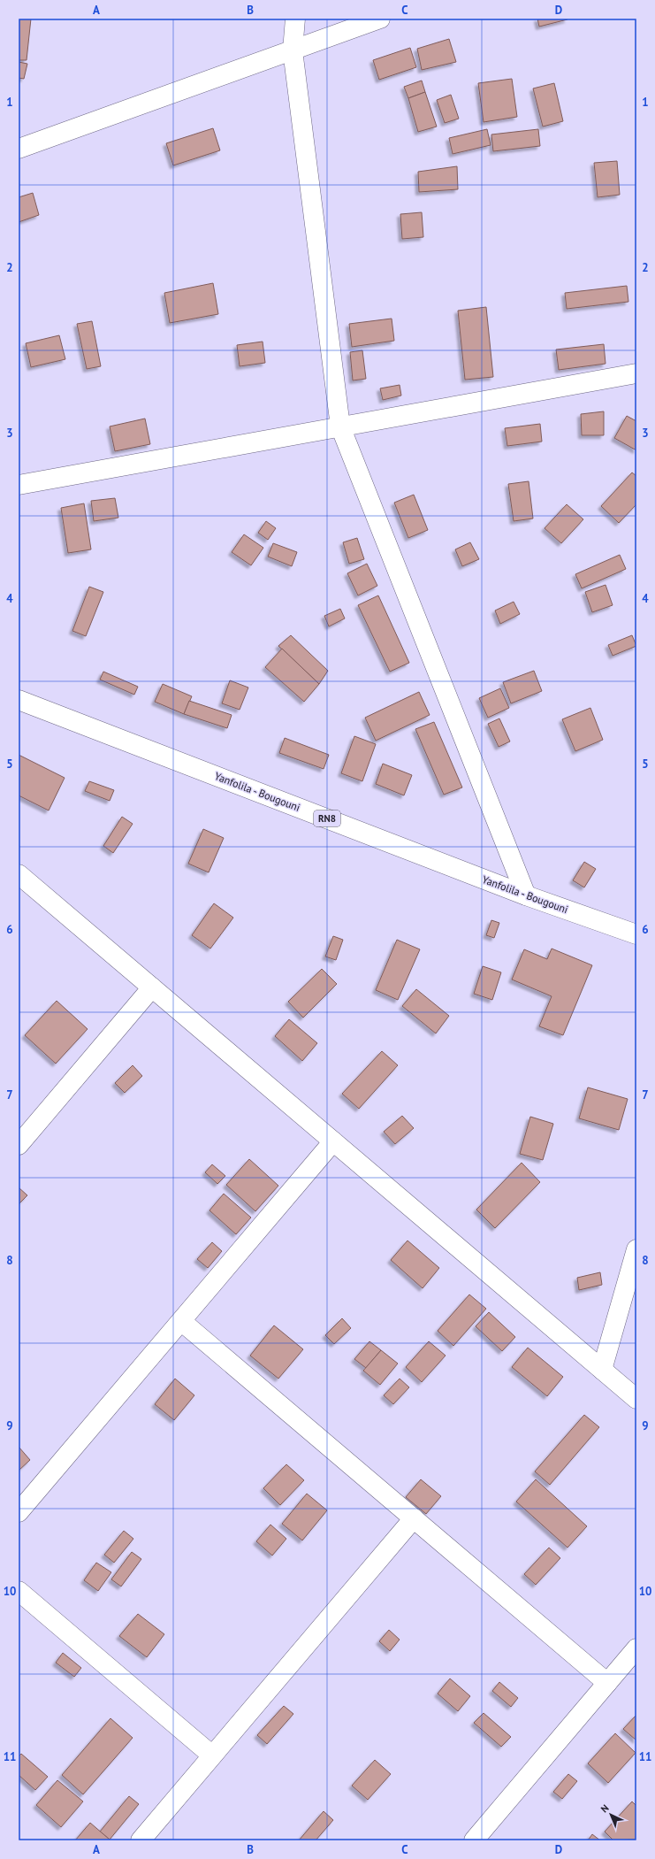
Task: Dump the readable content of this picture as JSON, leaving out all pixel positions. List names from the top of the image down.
{
  "streets": {
    "street": ["Yanfolila - Bougouni", "RN8"]
  },
  "north": "top left",
  "grid": {
    "columns": [
      "A",
      "B",
      "C",
      "D"
    ],
    "rows": [
      "1",
      "2",
      "3",
      "4",
      "5",
      "6",
      "7",
      "8",
      "9",
      "10",
      "11"
    ]
  }
}
